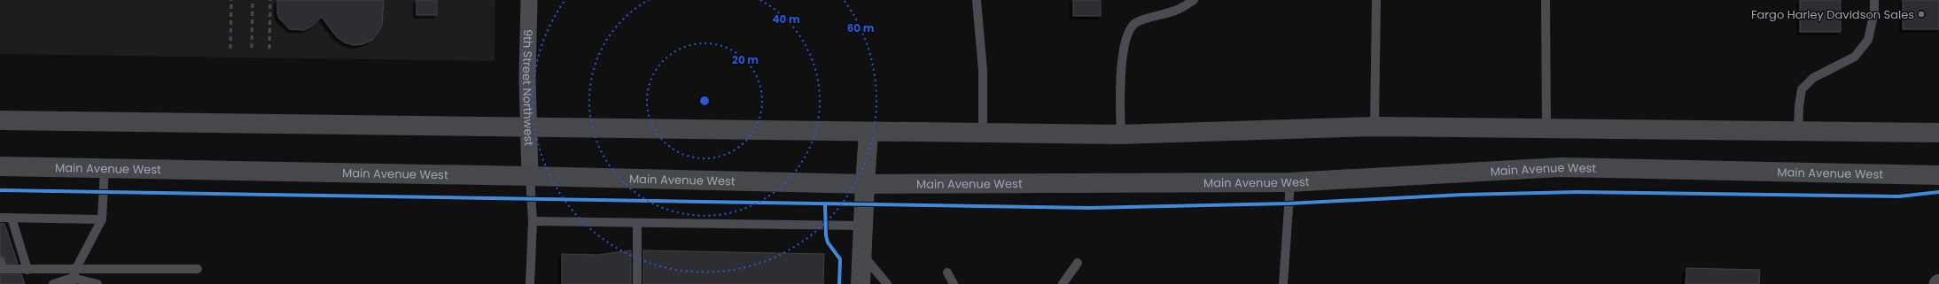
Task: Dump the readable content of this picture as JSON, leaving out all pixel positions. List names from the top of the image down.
{
  "streets": {
    "main road": ["Main Avenue West"],
    "street": ["9th Street Northwest"]
  },
  "crossings": [
    ["9th Street Northwest", "Main Avenue West"]
  ],
  "places": ["Fargo Harley Davidson Sales"],
  "rings": ["40 m", "60 m", "20 m"]
}
